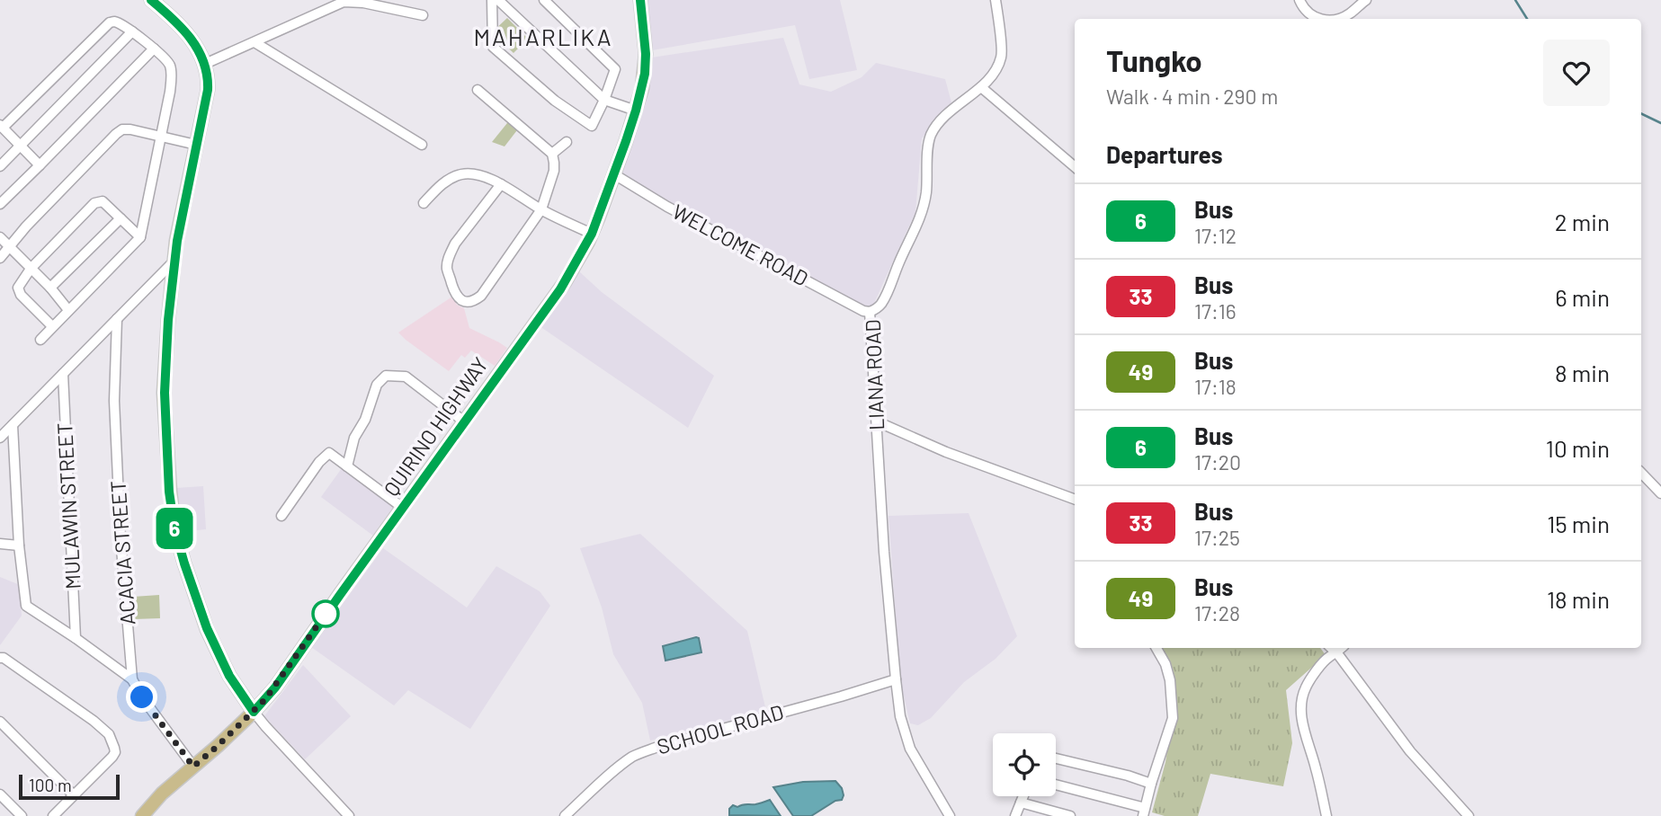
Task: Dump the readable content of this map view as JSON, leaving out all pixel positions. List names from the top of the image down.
{
  "streets": {
    "main road": ["QUIRINO HIGHWAY"],
    "street": [
      "WELCOME ROAD",
      "LIANA ROAD",
      "MULAWIN STREET",
      "ACACIA STREET",
      "SCHOOL ROAD"
    ]
  },
  "crossings": [
    ["WELCOME ROAD", "LIANA ROAD"],
    ["WELCOME ROAD", "QUIRINO HIGHWAY"],
    ["LIANA ROAD", "SCHOOL ROAD"],
    ["QUIRINO HIGHWAY", "ACACIA STREET"]
  ],
  "districts": ["MAHARLIKA"],
  "lines": ["bus line 6"],
  "scale_bar": "100 m",
  "page": {
    "on_map": "6",
    "heading": [
      ["Tungko", "Walk · 4 min · 290 m"],
      "Departures"
    ],
    "list": [
      {
        "mark": "6",
        "name": "Bus",
        "note": "17:12",
        "value": "2 min"
      },
      {
        "mark": "33",
        "name": "Bus",
        "note": "17:16",
        "value": "6 min"
      },
      {
        "mark": "49",
        "name": "Bus",
        "note": "17:18",
        "value": "8 min"
      },
      {
        "mark": "6",
        "name": "Bus",
        "note": "17:20",
        "value": "10 min"
      },
      {
        "mark": "33",
        "name": "Bus",
        "note": "17:25",
        "value": "15 min"
      },
      {
        "mark": "49",
        "name": "Bus",
        "note": "17:28",
        "value": "18 min"
      }
    ],
    "scale": "100 m"
  }
}
